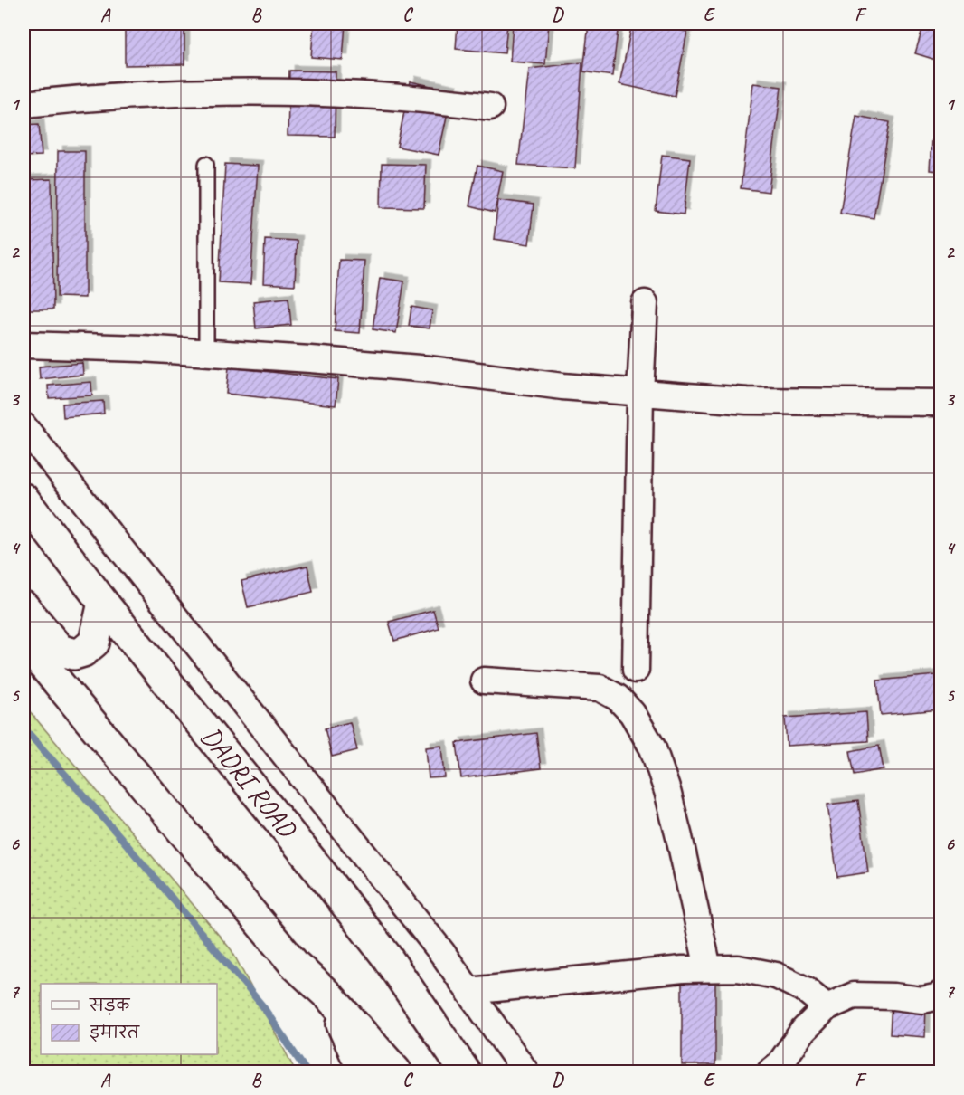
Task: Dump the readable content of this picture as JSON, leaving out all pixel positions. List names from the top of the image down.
{
  "streets": {
    "main road": ["DADRI ROAD"]
  },
  "legend": ["सड़क", "इमारत"],
  "grid": {
    "columns": [
      "A",
      "B",
      "C",
      "D",
      "E",
      "F"
    ],
    "rows": [
      "1",
      "2",
      "3",
      "4",
      "5",
      "6",
      "7"
    ]
  }
}
